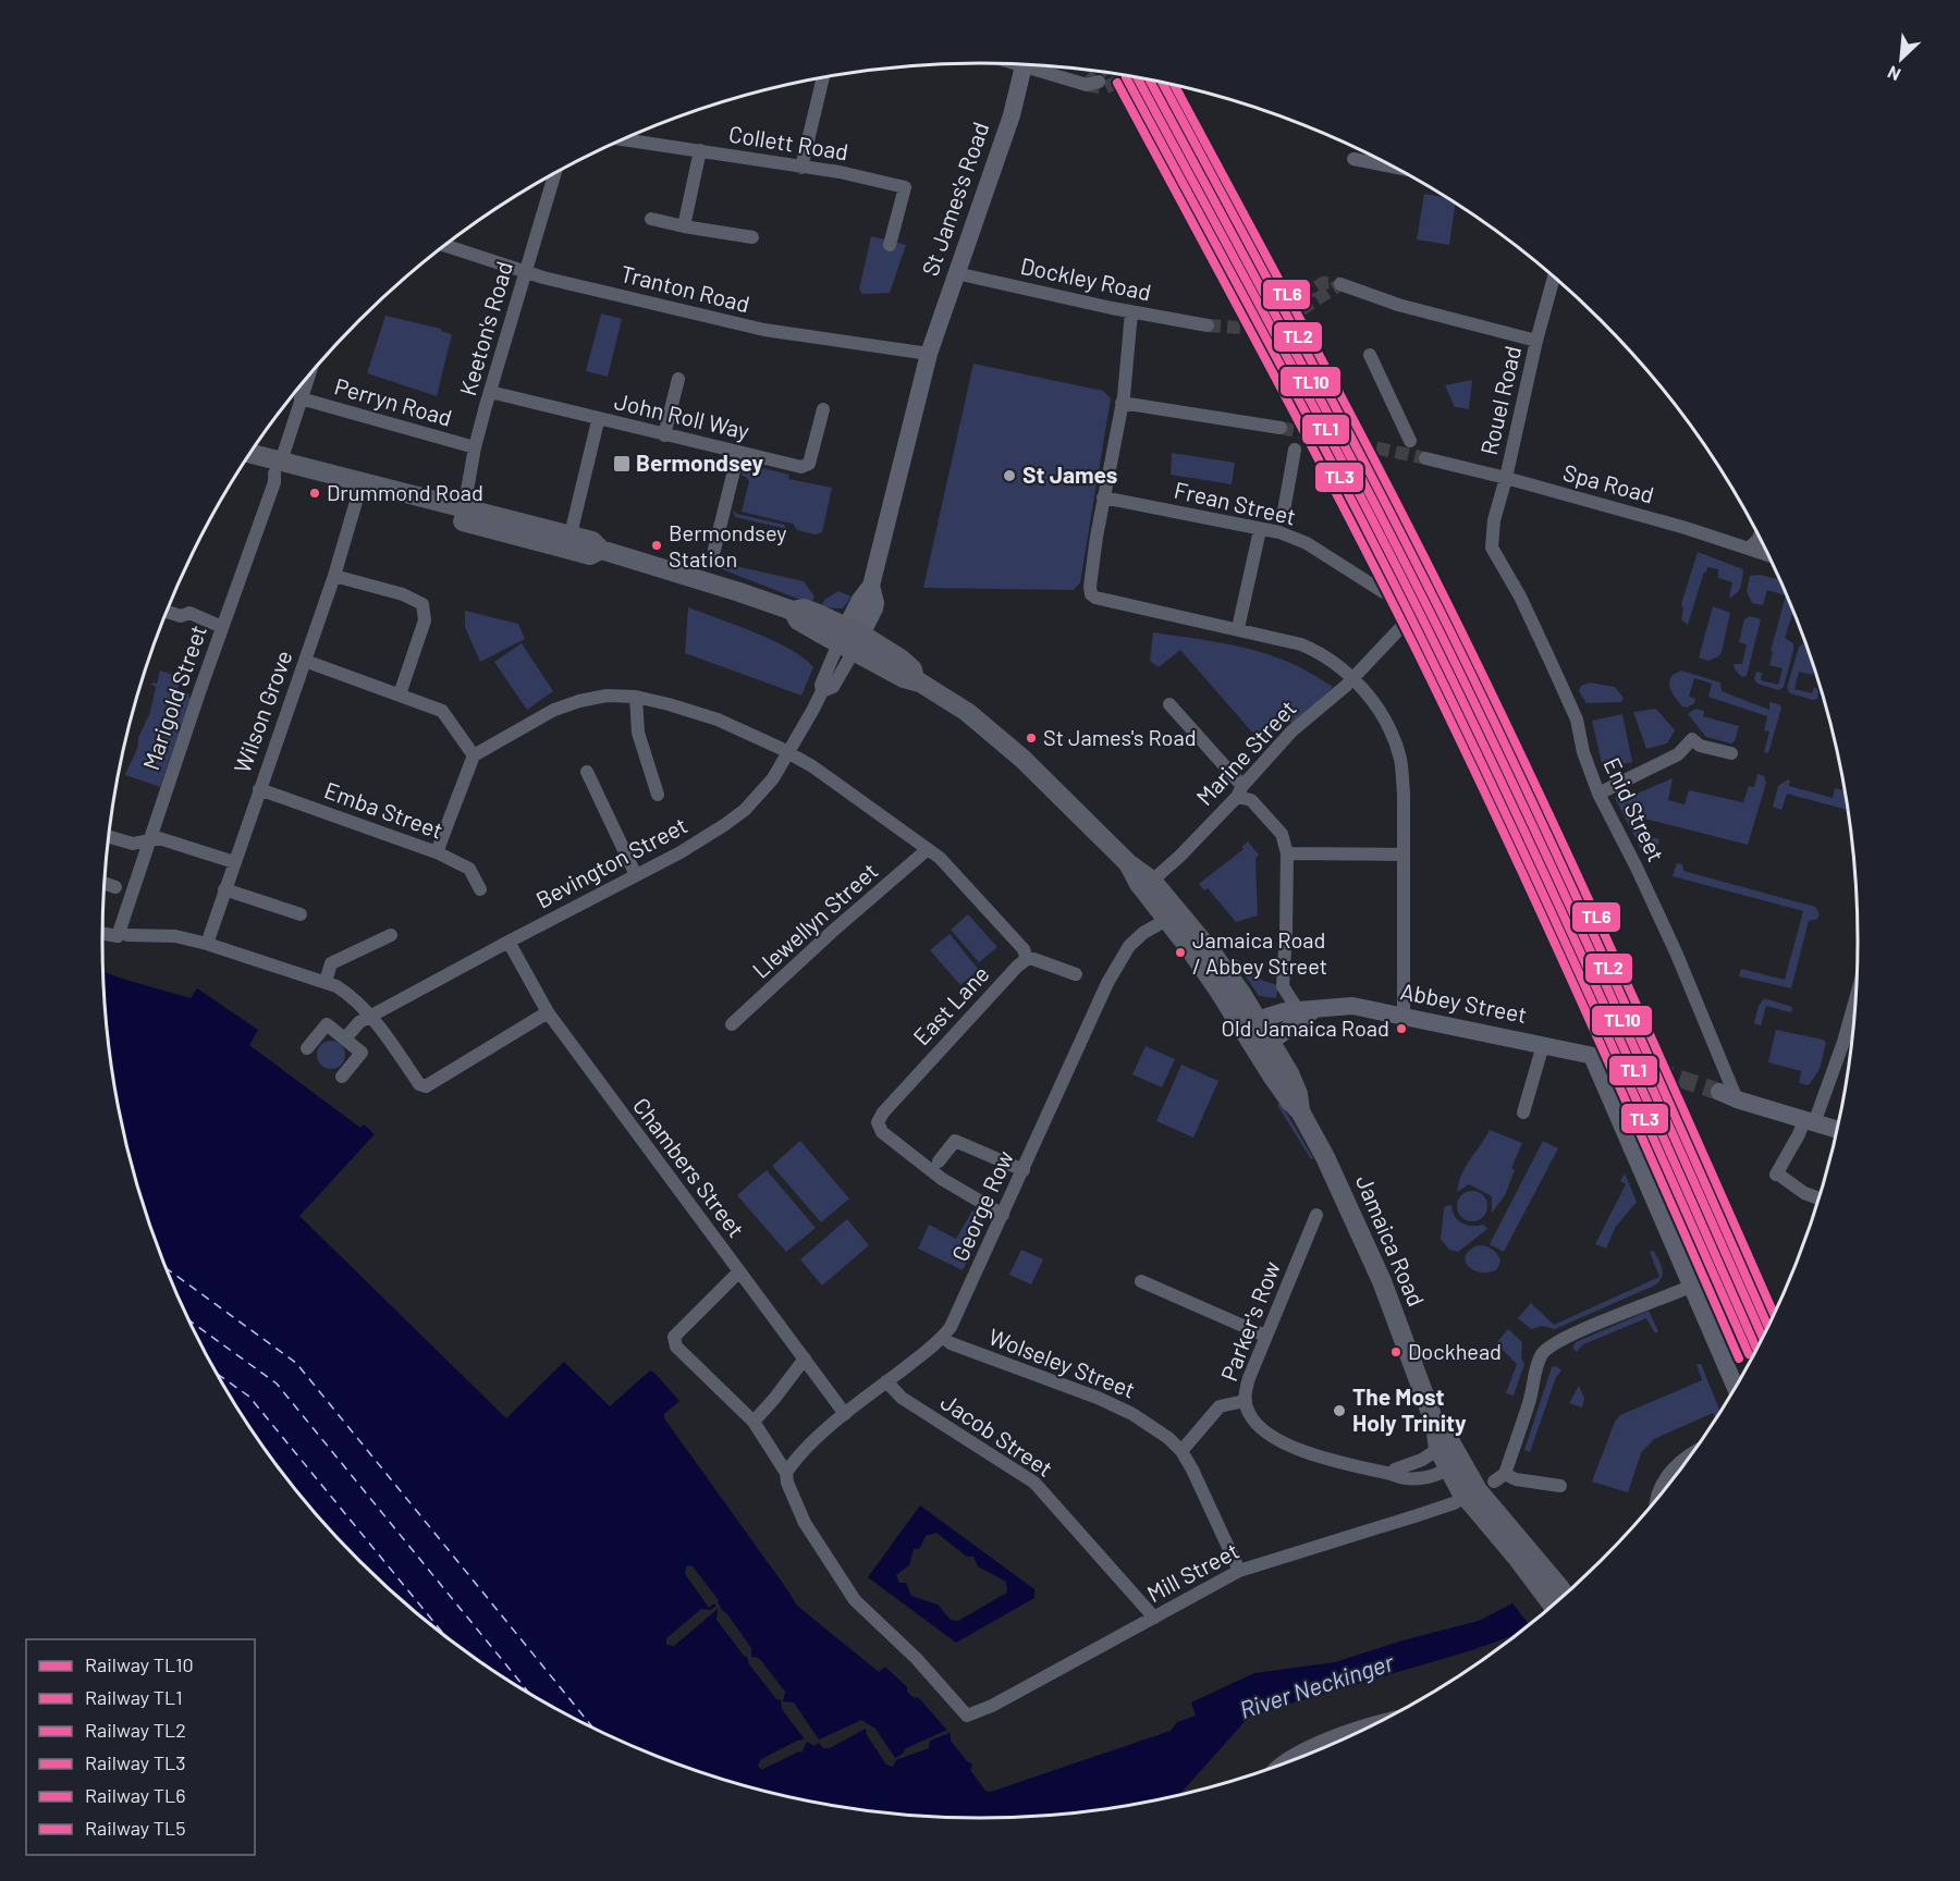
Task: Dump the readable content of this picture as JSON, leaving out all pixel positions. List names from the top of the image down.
{
  "streets": {
    "main road": ["Jamaica Road"],
    "street": [
      "Collett Road",
      "St James's Road",
      "Dockley Road",
      "Tranton Road",
      "Keeton's Road",
      "Rouel Road",
      "Perryn Road",
      "John Roll Way",
      "Spa Road",
      "Frean Street",
      "Marigold Street",
      "Wilson Grove",
      "Marine Street",
      "Enid Street",
      "Emba Street",
      "Bevington Street",
      "Llewellyn Street",
      "Abbey Street",
      "East Lane",
      "Chambers Street",
      "George Row",
      "Parker's Row",
      "Wolseley Street",
      "Jacob Street",
      "Mill Street"
    ]
  },
  "crossings": [
    ["St James's Road", "Dockley Road"],
    ["St James's Road", "Tranton Road"],
    ["St James's Road", "Bevington Street"],
    ["St James's Road", "Jamaica Road"],
    ["Tranton Road", "Keeton's Road"],
    ["Keeton's Road", "Perryn Road"],
    ["Keeton's Road", "John Roll Way"],
    ["Keeton's Road", "Jamaica Road"],
    ["Rouel Road", "Spa Road"],
    ["Rouel Road", "Enid Street"],
    ["Marigold Street", "Jamaica Road"],
    ["Wilson Grove", "Emba Street"],
    ["Wilson Grove", "Jamaica Road"],
    ["Marine Street", "Jamaica Road"],
    ["Bevington Street", "Chambers Street"],
    ["Bevington Street", "Jamaica Road"],
    ["Abbey Street", "Jamaica Road"],
    ["East Lane", "George Row"],
    ["Chambers Street", "George Row"],
    ["George Row", "Jamaica Road"],
    ["George Row", "Wolseley Street"],
    ["George Row", "Jacob Street"],
    ["George Row", "Mill Street"],
    ["Jamaica Road", "Mill Street"],
    ["Parker's Row", "Wolseley Street"],
    ["Wolseley Street", "Mill Street"],
    ["Jacob Street", "Mill Street"]
  ],
  "water": ["River Neckinger"],
  "places": {
    "transit": ["Bermondsey"],
    "other": [
      "St James",
      "Drummond Road",
      "Bermondsey Station",
      "St James's Road",
      "Jamaica Road / Abbey Street",
      "Old Jamaica Road",
      "Dockhead",
      "The Most Holy Trinity"
    ]
  },
  "lines": [
    "rail line TL3",
    "rail line TL1",
    "rail line TL10",
    "rail line TL5",
    "rail line TL2",
    "rail line TL6"
  ],
  "legend": [
    "Railway TL10",
    "Railway TL1",
    "Railway TL2",
    "Railway TL3",
    "Railway TL6",
    "Railway TL5"
  ],
  "north": "bottom left"
}
